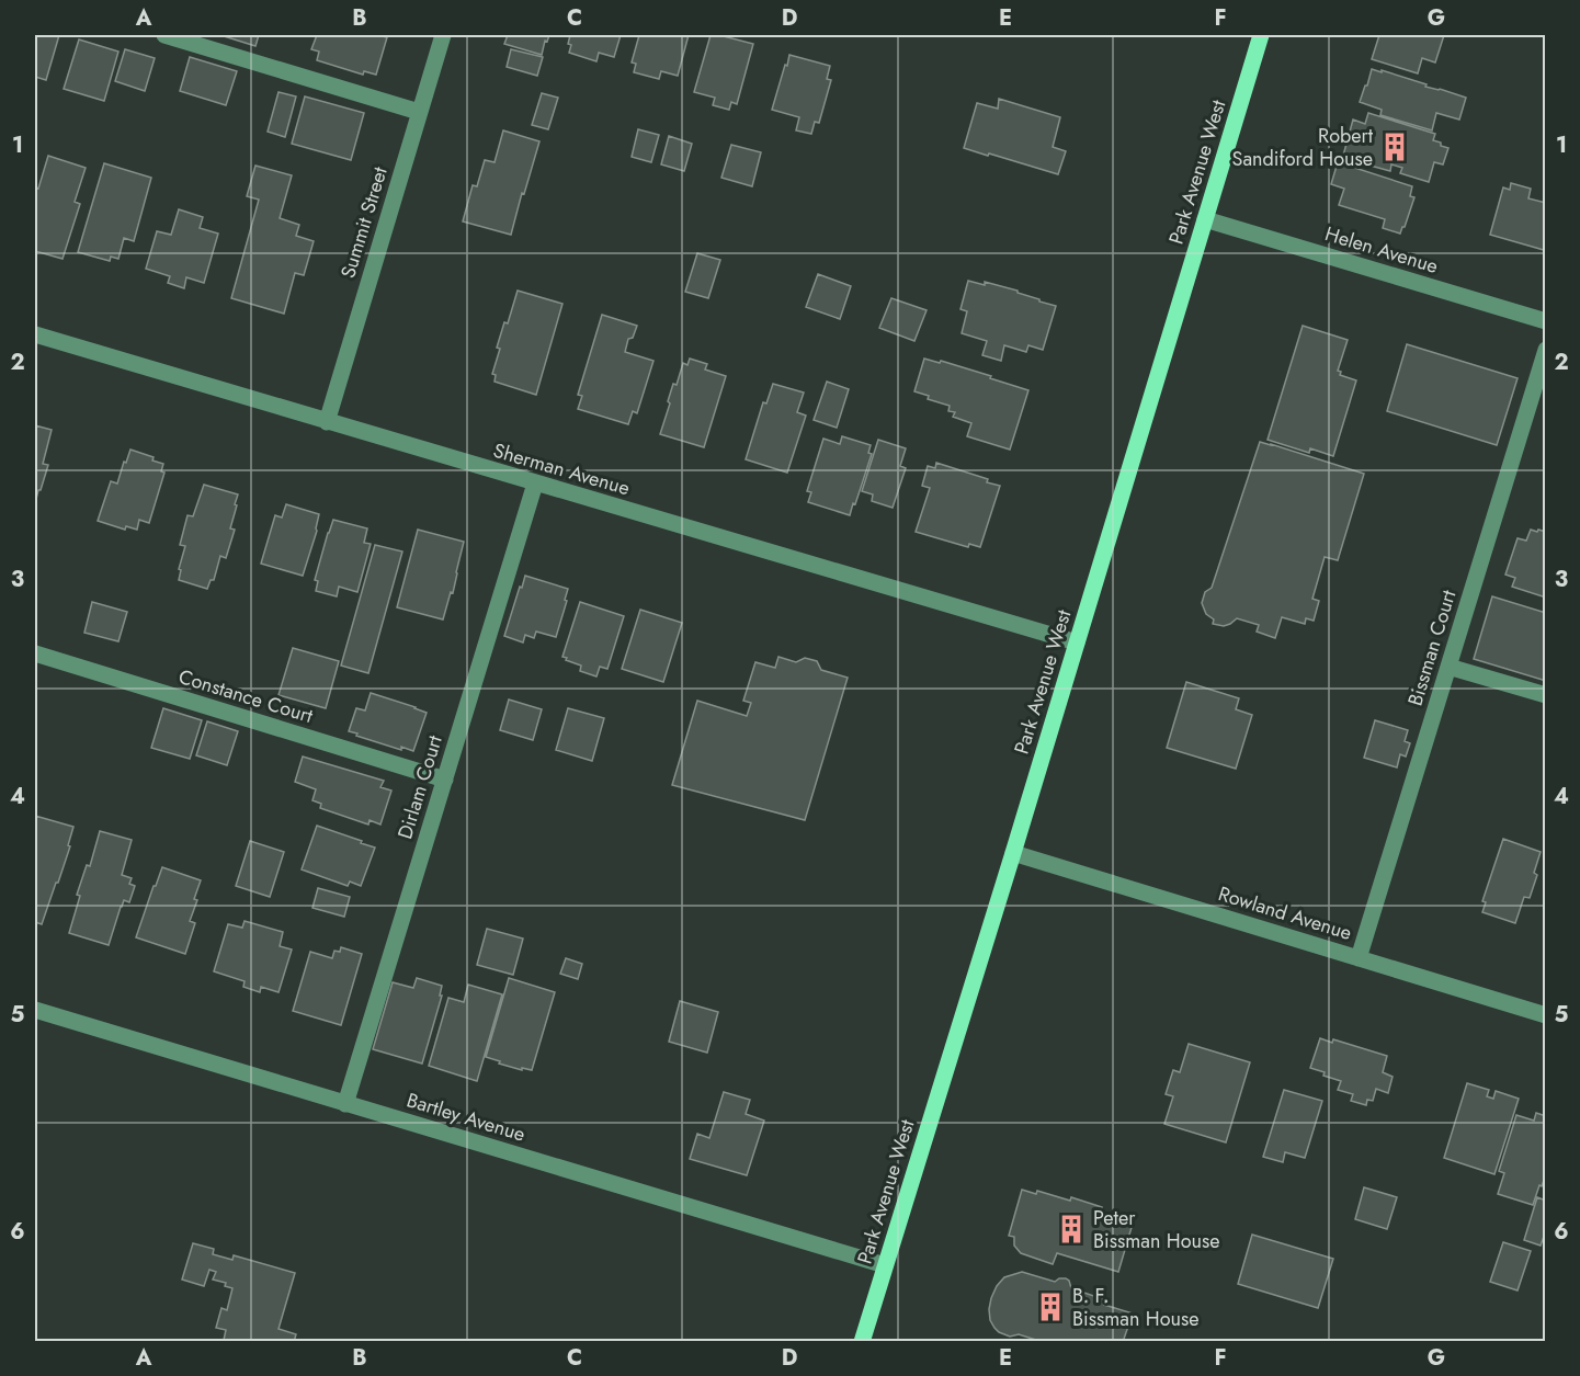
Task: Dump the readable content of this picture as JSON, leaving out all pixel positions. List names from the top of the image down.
{
  "streets": {
    "main road": ["Park Avenue West"],
    "street": [
      "Summit Street",
      "Helen Avenue",
      "Sherman Avenue",
      "Bissman Court",
      "Constance Court",
      "Dirlam Court",
      "Rowland Avenue",
      "Bartley Avenue"
    ]
  },
  "crossings": [
    ["Park Avenue West", "Helen Avenue"],
    ["Park Avenue West", "Sherman Avenue"],
    ["Park Avenue West", "Rowland Avenue"],
    ["Park Avenue West", "Bartley Avenue"],
    ["Summit Street", "Sherman Avenue"],
    ["Sherman Avenue", "Dirlam Court"],
    ["Bissman Court", "Rowland Avenue"],
    ["Constance Court", "Dirlam Court"],
    ["Dirlam Court", "Bartley Avenue"]
  ],
  "places": {
    "building": ["Robert Sandiford House", "Peter Bissman House", "B. F. Bissman House"]
  },
  "grid": {
    "columns": [
      "A",
      "B",
      "C",
      "D",
      "E",
      "F",
      "G"
    ],
    "rows": [
      "1",
      "2",
      "3",
      "4",
      "5",
      "6"
    ]
  }
}
